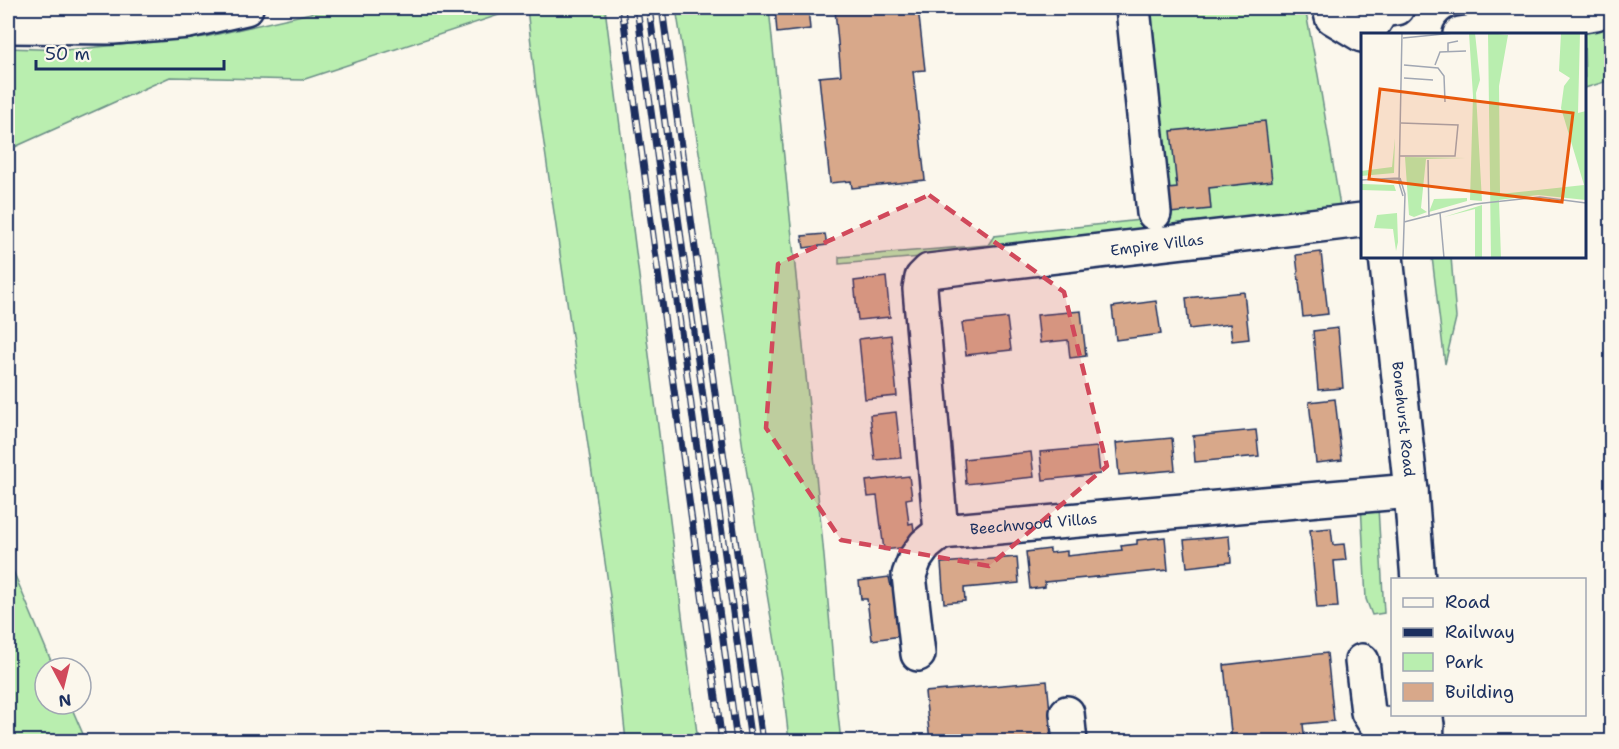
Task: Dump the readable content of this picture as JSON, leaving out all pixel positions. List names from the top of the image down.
{
  "streets": {
    "street": ["Empire Villas", "Bonehurst Road", "Beechwood Villas"]
  },
  "crossings": [
    ["Empire Villas", "Beechwood Villas"],
    ["Bonehurst Road", "Beechwood Villas"]
  ],
  "legend": [
    "Road",
    "Railway",
    "Park",
    "Building"
  ],
  "scale_bar": "50 m",
  "north": "bottom"
}
